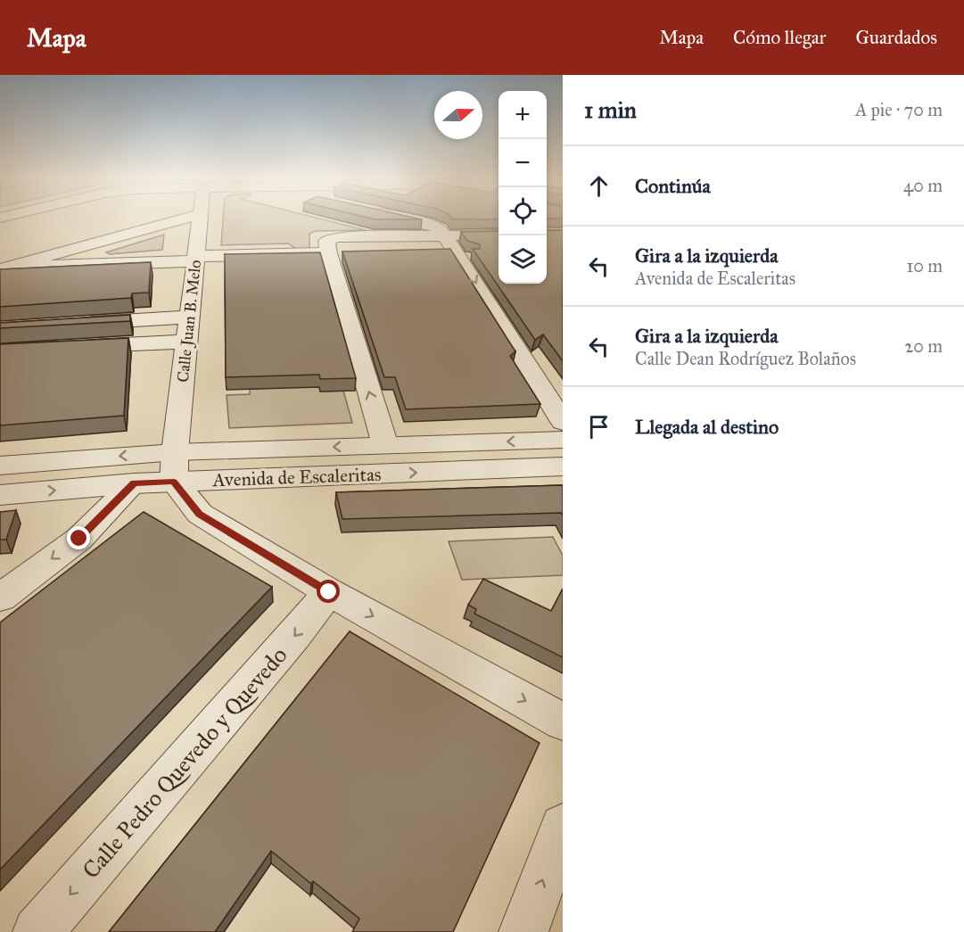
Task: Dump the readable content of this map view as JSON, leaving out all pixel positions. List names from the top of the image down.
{
  "streets": {
    "street": ["Calle Juan B. Melo", "Avenida de Escaleritas", "Calle Pedro Quevedo y Quevedo"]
  },
  "crossings": [
    ["Calle Juan B. Melo", "Avenida de Escaleritas"]
  ],
  "north": "right",
  "page": {
    "header": "Mapa",
    "nav": ["Mapa", "Cómo llegar", "Guardados"],
    "heading": ["1 min", "A pie · 70 m"],
    "map_buttons": ["+", "−"],
    "list": [
      ["Continúa", "40 m"],
      ["Gira a la izquierda", "Avenida de Escaleritas", "10 m"],
      ["Gira a la izquierda", "Calle Dean Rodríguez Bolaños", "20 m"],
      "Llegada al destino"
    ]
  }
}
